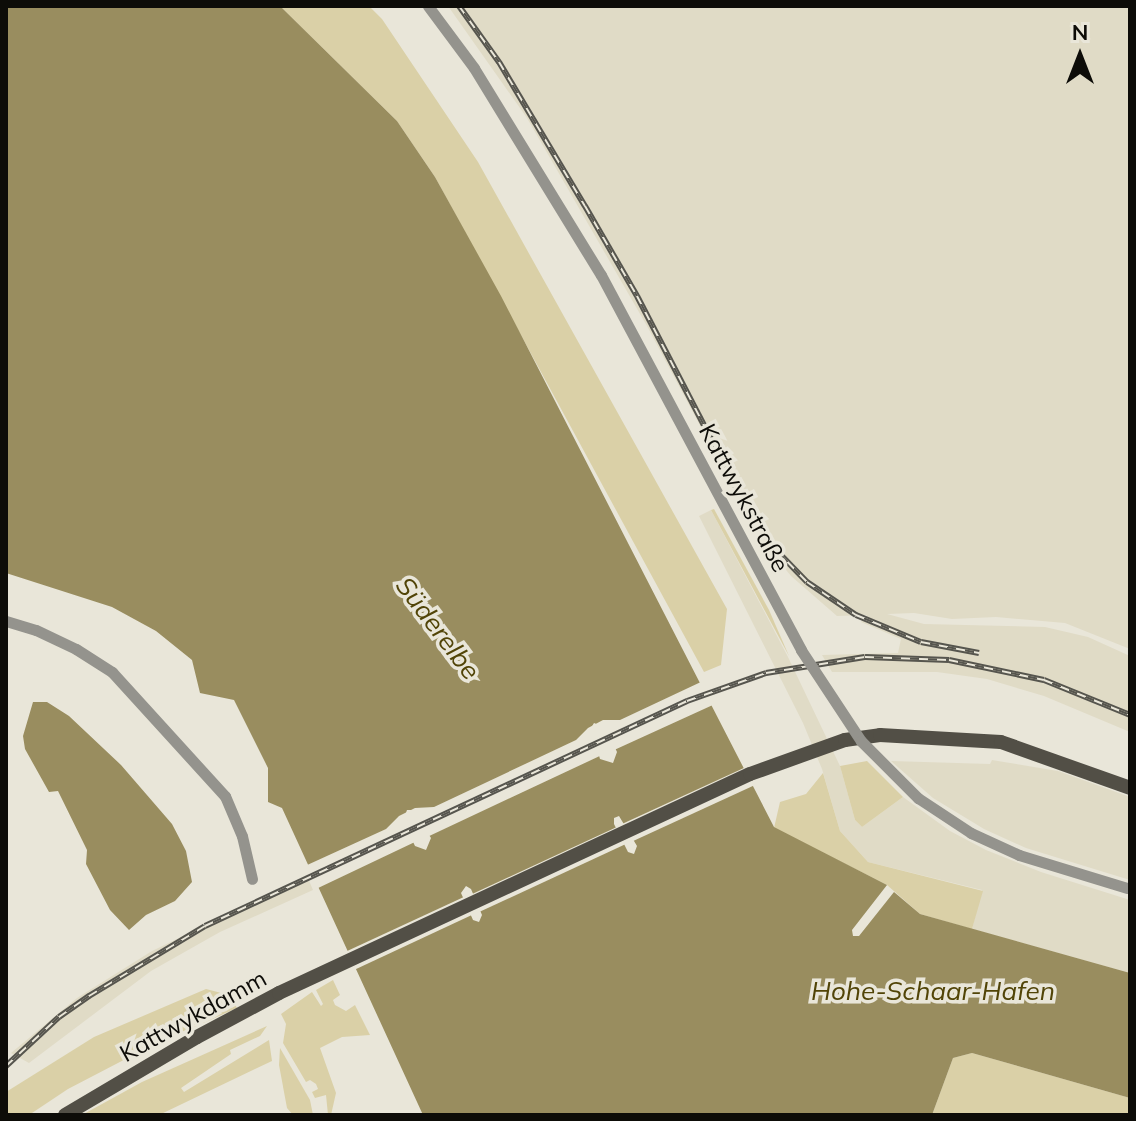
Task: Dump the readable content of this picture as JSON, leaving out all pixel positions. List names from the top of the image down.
{
  "streets": {
    "main road": ["Kattwykdamm"],
    "street": ["Kattwykstraße"]
  },
  "water": ["Süderelbe", "Hohe-Schaar-Hafen"],
  "north": "top"
}
